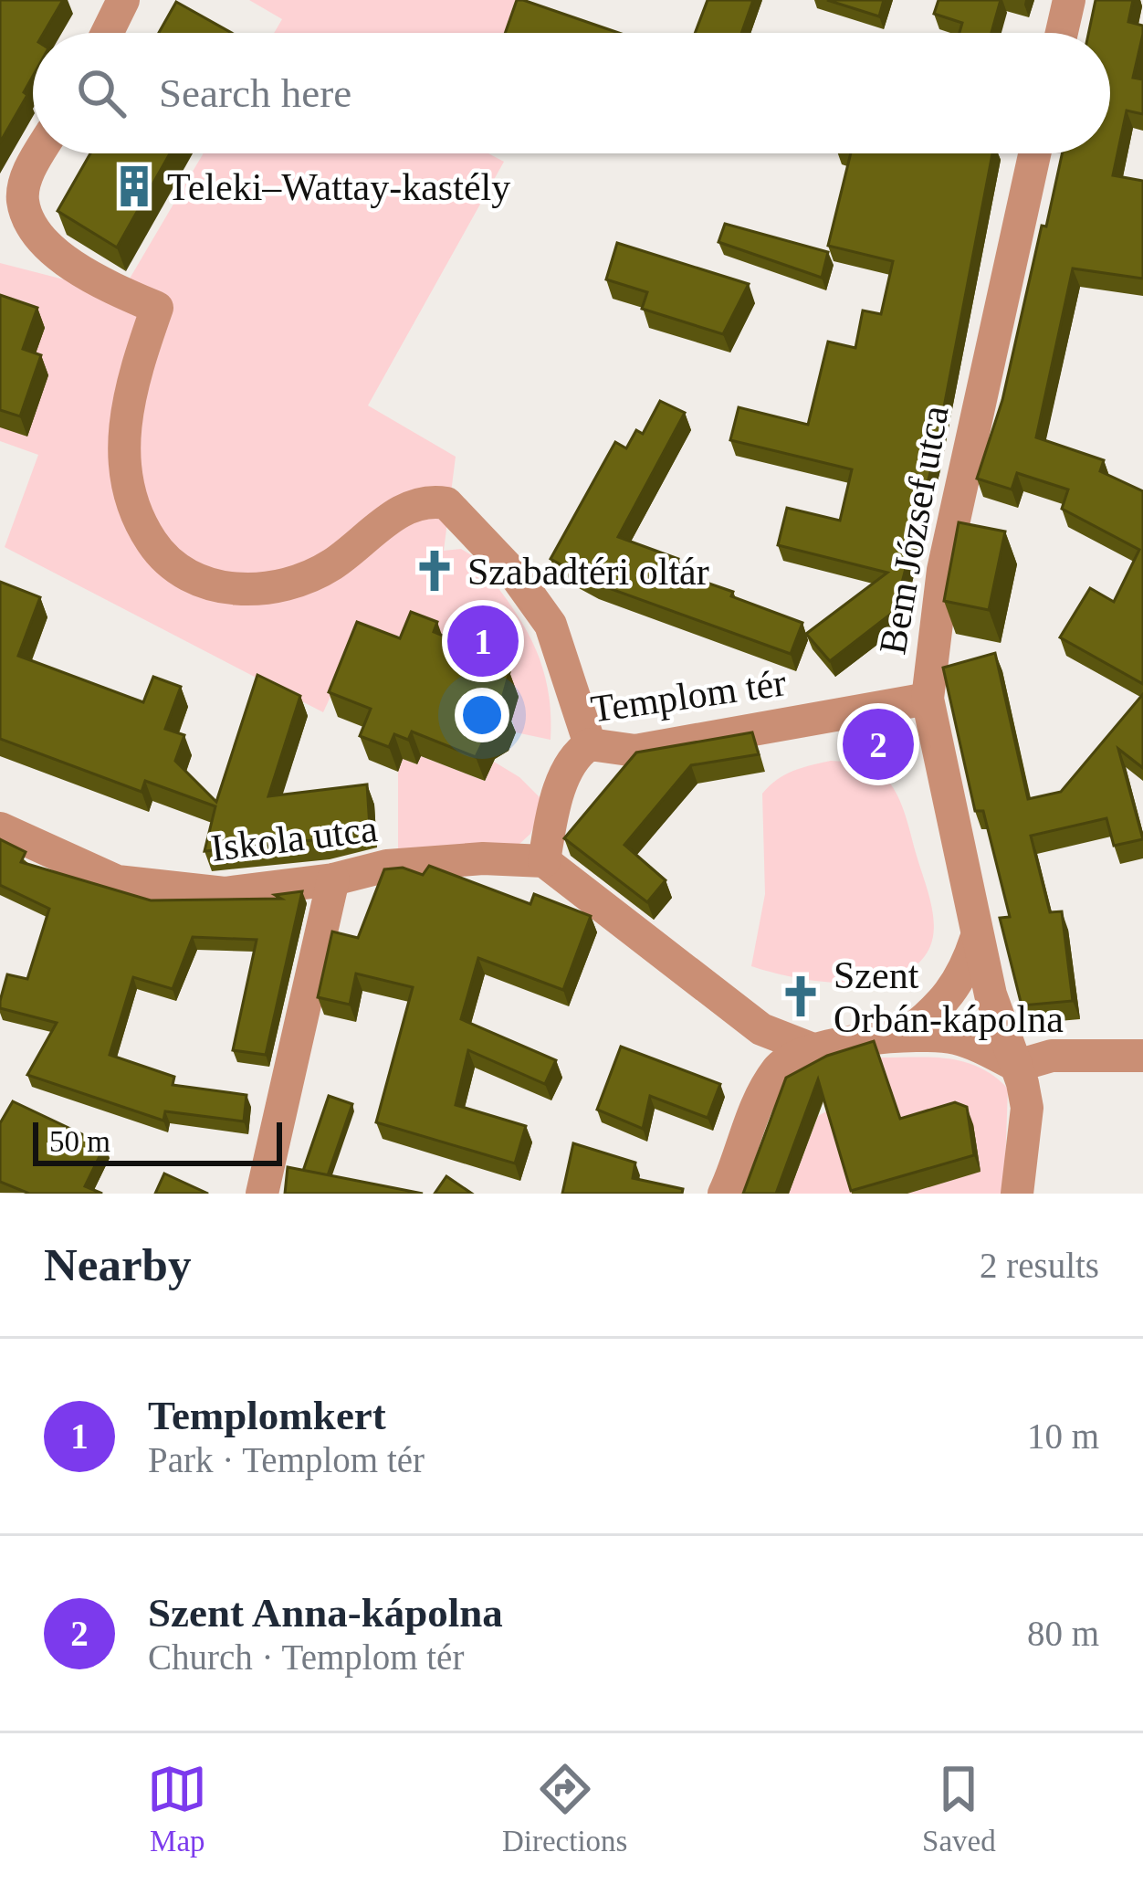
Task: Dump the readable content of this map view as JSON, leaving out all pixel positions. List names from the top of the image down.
{
  "streets": {
    "street": ["Bem József utca", "Templom tér", "Iskola utca"]
  },
  "crossings": [
    ["Bem József utca", "Templom tér"],
    ["Templom tér", "Iskola utca"]
  ],
  "places": {
    "building": ["Teleki–Wattay-kastély"],
    "church": ["Szabadtéri oltár", "Szent Orbán-kápolna"]
  },
  "scale_bar": "50 m",
  "page": {
    "search": "Search here",
    "pins": ["1", "2"],
    "scale": "50 m",
    "heading": ["Nearby", "2 results"],
    "list": [
      {
        "mark": "1",
        "name": "Templomkert",
        "note": "Park · Templom tér",
        "value": "10 m"
      },
      {
        "mark": "2",
        "name": "Szent Anna-kápolna",
        "note": "Church · Templom tér",
        "value": "80 m"
      }
    ],
    "nav": ["Map", "Directions", "Saved"]
  }
}
